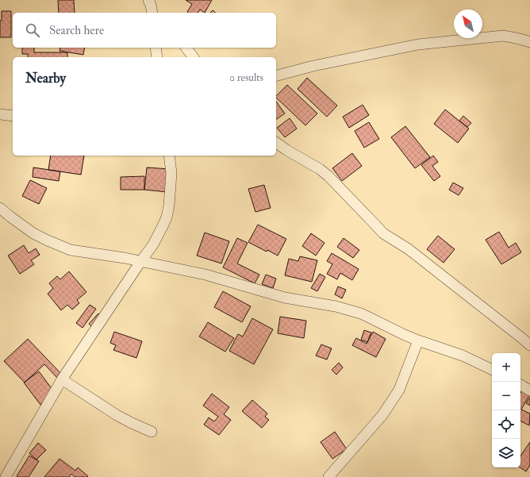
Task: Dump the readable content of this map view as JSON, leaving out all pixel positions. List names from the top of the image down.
{
  "north": "top left",
  "page": {
    "search": "Search here",
    "heading": ["Nearby", "0 results"],
    "map_buttons": ["+", "−"]
  }
}
